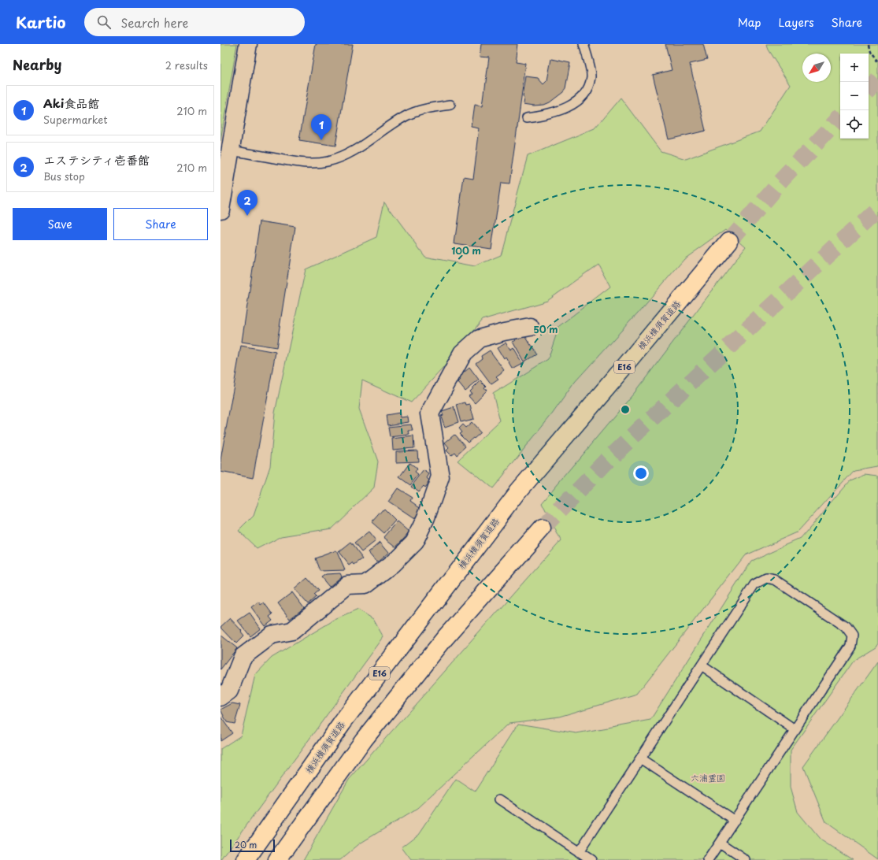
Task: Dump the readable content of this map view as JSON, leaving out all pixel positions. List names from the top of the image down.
{
  "streets": {
    "highway": ["横浜横須賀道路", "E16"]
  },
  "parks": ["六浦霊園"],
  "scale_bar": "20 m",
  "north": "bottom left",
  "page": {
    "header": "Kartio",
    "search": "Search here",
    "nav": ["Map", "Layers", "Share"],
    "heading": ["Nearby", "2 results"],
    "map_buttons": ["+", "−"],
    "list": [
      {
        "mark": "1",
        "name": "Aki食品館",
        "note": "Supermarket",
        "value": "210 m"
      },
      {
        "mark": "2",
        "name": "エステシティ壱番館",
        "note": "Bus stop",
        "value": "210 m"
      }
    ],
    "pins": ["1", "2"],
    "buttons": ["Save", "Share"],
    "scale": "20 m"
  },
  "rings": ["100 m", "50 m"]
}
